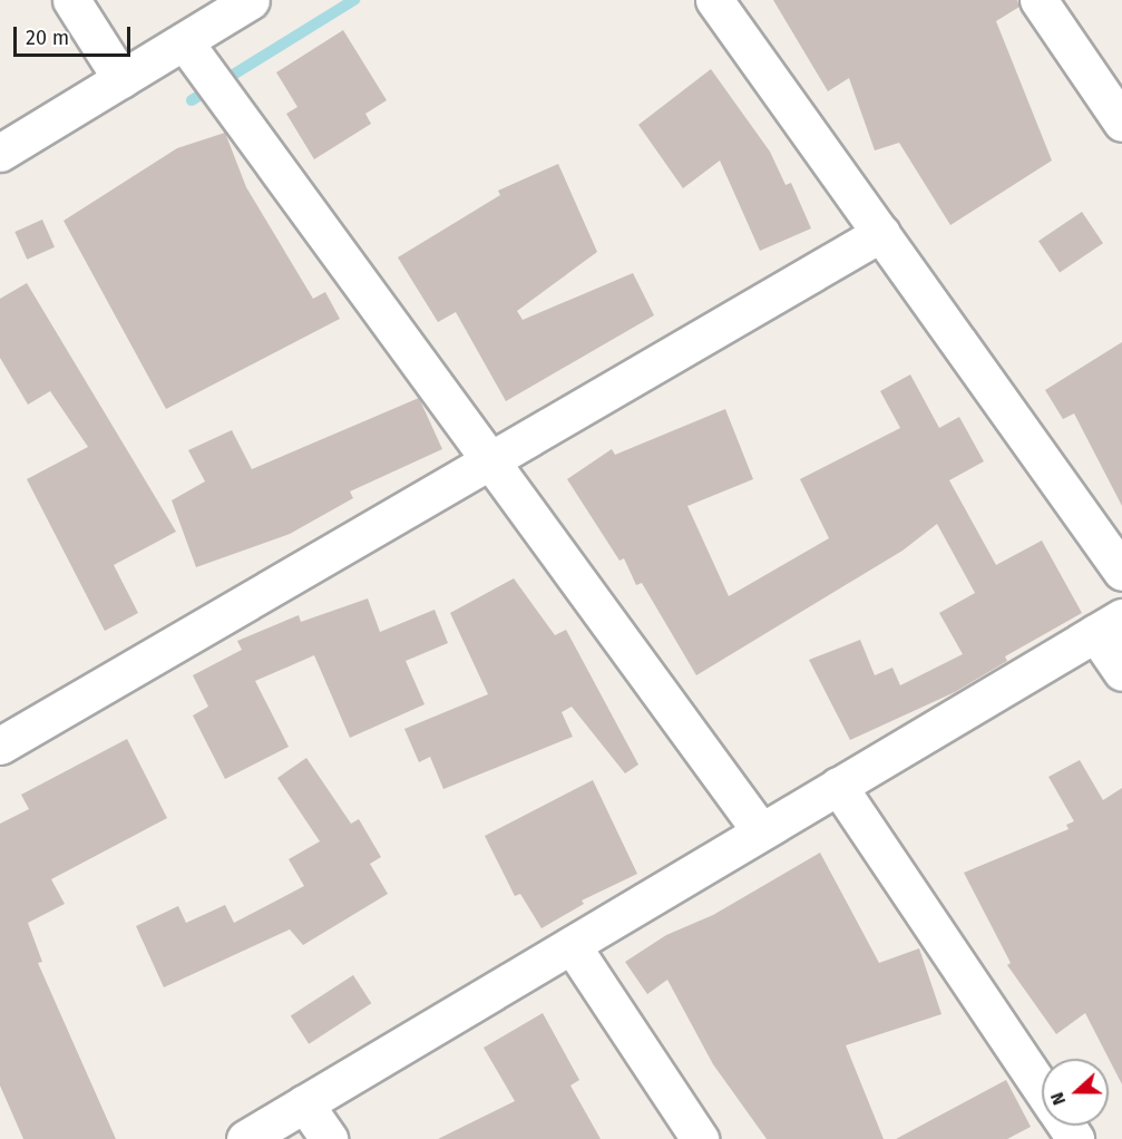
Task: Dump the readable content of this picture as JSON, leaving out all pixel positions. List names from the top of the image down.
{
  "scale_bar": "20 m",
  "north": "left"
}
